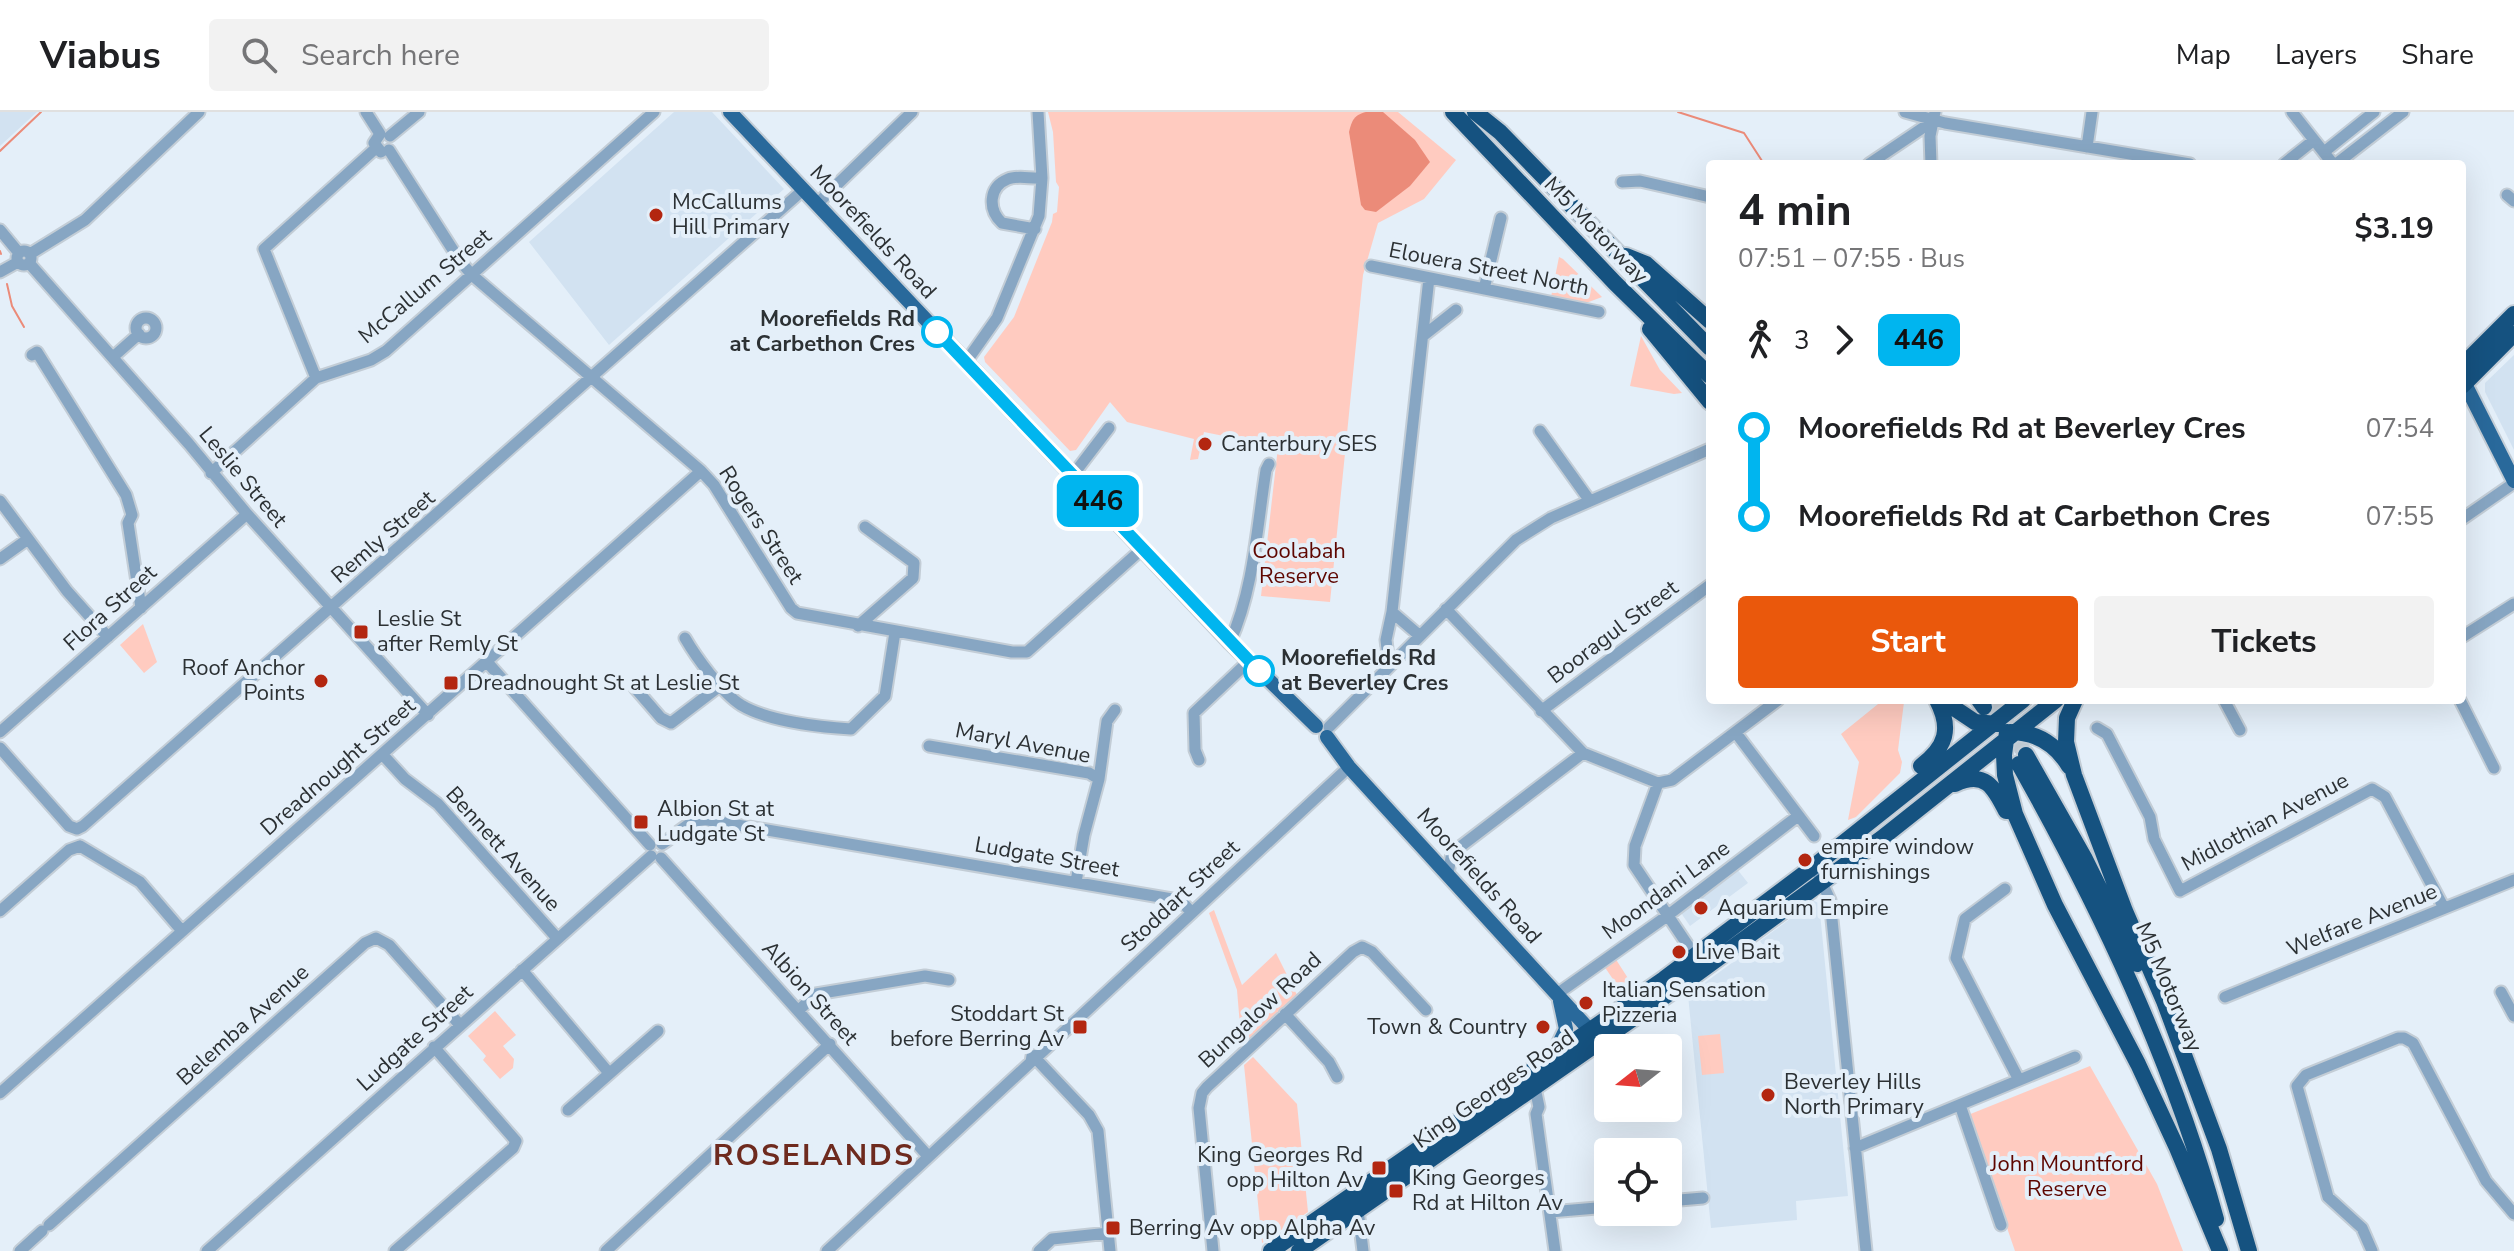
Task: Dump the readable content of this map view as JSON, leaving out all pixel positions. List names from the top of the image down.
{
  "streets": {
    "highway": ["M5 Motorway", "King Georges Road"],
    "main road": ["Moorefields Road"],
    "street": [
      "Elouera Street North",
      "McCallum Street",
      "Leslie Street",
      "Rogers Street",
      "Remly Street",
      "Flora Street",
      "Booragul Street",
      "Maryl Avenue",
      "Dreadnought Street",
      "Midlothian Avenue",
      "Bennett Avenue",
      "Ludgate Street",
      "Moondani Lane",
      "Stoddart Street",
      "Welfare Avenue",
      "Albion Street",
      "Bungalow Road",
      "Belemba Avenue"
    ]
  },
  "crossings": [
    ["Moorefields Road", "Rogers Street"],
    ["Moorefields Road", "Remly Street"],
    ["Moorefields Road", "Moondani Lane"],
    ["Moorefields Road", "Stoddart Street"],
    ["McCallum Street", "Leslie Street"],
    ["McCallum Street", "Rogers Street"],
    ["Leslie Street", "Remly Street"],
    ["Leslie Street", "Flora Street"],
    ["Leslie Street", "Dreadnought Street"],
    ["Rogers Street", "Remly Street"],
    ["Rogers Street", "Dreadnought Street"],
    ["Maryl Avenue", "Ludgate Street"],
    ["Dreadnought Street", "Bennett Avenue"],
    ["Dreadnought Street", "Albion Street"],
    ["Midlothian Avenue", "Welfare Avenue"],
    ["Bennett Avenue", "Ludgate Street"],
    ["Ludgate Street", "Stoddart Street"],
    ["Ludgate Street", "Albion Street"],
    ["Ludgate Street", "Belemba Avenue"],
    ["Stoddart Street", "Albion Street"]
  ],
  "districts": ["ROSELANDS"],
  "parks": ["Coolabah Reserve", "John Mountford Reserve"],
  "places": {
    "other": [
      "McCallums Hill Primary",
      "Moorefields Rd at Carbethon Cres",
      "Canterbury SES",
      "Moorefields Rd at Beverley Cres",
      "Roof Anchor Points",
      "empire window furnishings",
      "Aquarium Empire",
      "Live Bait",
      "Italian Sensation Pizzeria",
      "Town & Country",
      "Beverley Hills North Primary"
    ],
    "transit": [
      "Leslie St after Remly St",
      "Dreadnought St at Leslie St",
      "Albion St at Ludgate St",
      "Stoddart St before Berring Av",
      "King Georges Rd opp Hilton Av",
      "King Georges Rd at Hilton Av",
      "Berring Av opp Alpha Av"
    ]
  },
  "lines": ["bus line 446"],
  "north": "left",
  "page": {
    "header": "Viabus",
    "search": "Search here",
    "nav": ["Map", "Layers", "Share"],
    "on_map": "446",
    "heading": ["4 min", "07:51 – 07:55 · Bus", "$3.19"],
    "legs": ["3", "446"],
    "list": [
      {
        "name": "Moorefields Rd at Beverley Cres",
        "value": "07:54"
      },
      {
        "name": "Moorefields Rd at Carbethon Cres",
        "value": "07:55"
      }
    ],
    "buttons": ["Start", "Tickets"]
  }
}
